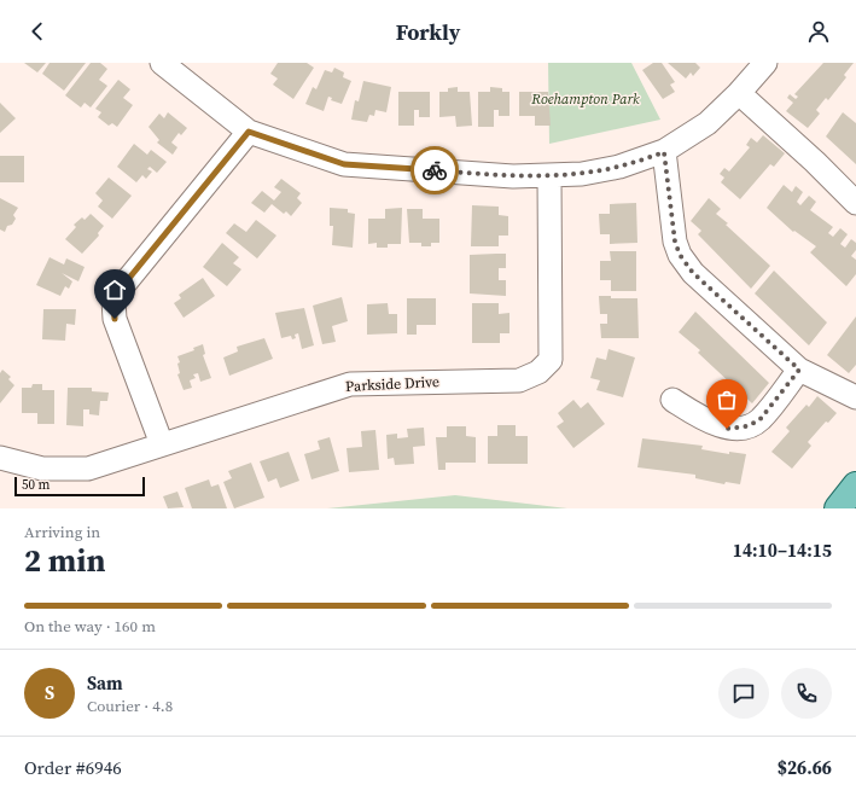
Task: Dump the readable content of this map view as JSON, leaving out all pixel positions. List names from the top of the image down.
{
  "streets": {
    "street": ["Parkside Drive"]
  },
  "parks": ["Roehampton Park"],
  "scale_bar": "50 m",
  "page": {
    "header": "Forkly",
    "scale": "50 m",
    "heading": ["2 min", "Arriving in", "14:10–14:15"],
    "panel": [
      "Sam",
      "Courier · 4.8",
      "Order #6946",
      "$26.66"
    ],
    "bar": "On the way · 160 m",
    "round": "S"
  }
}
